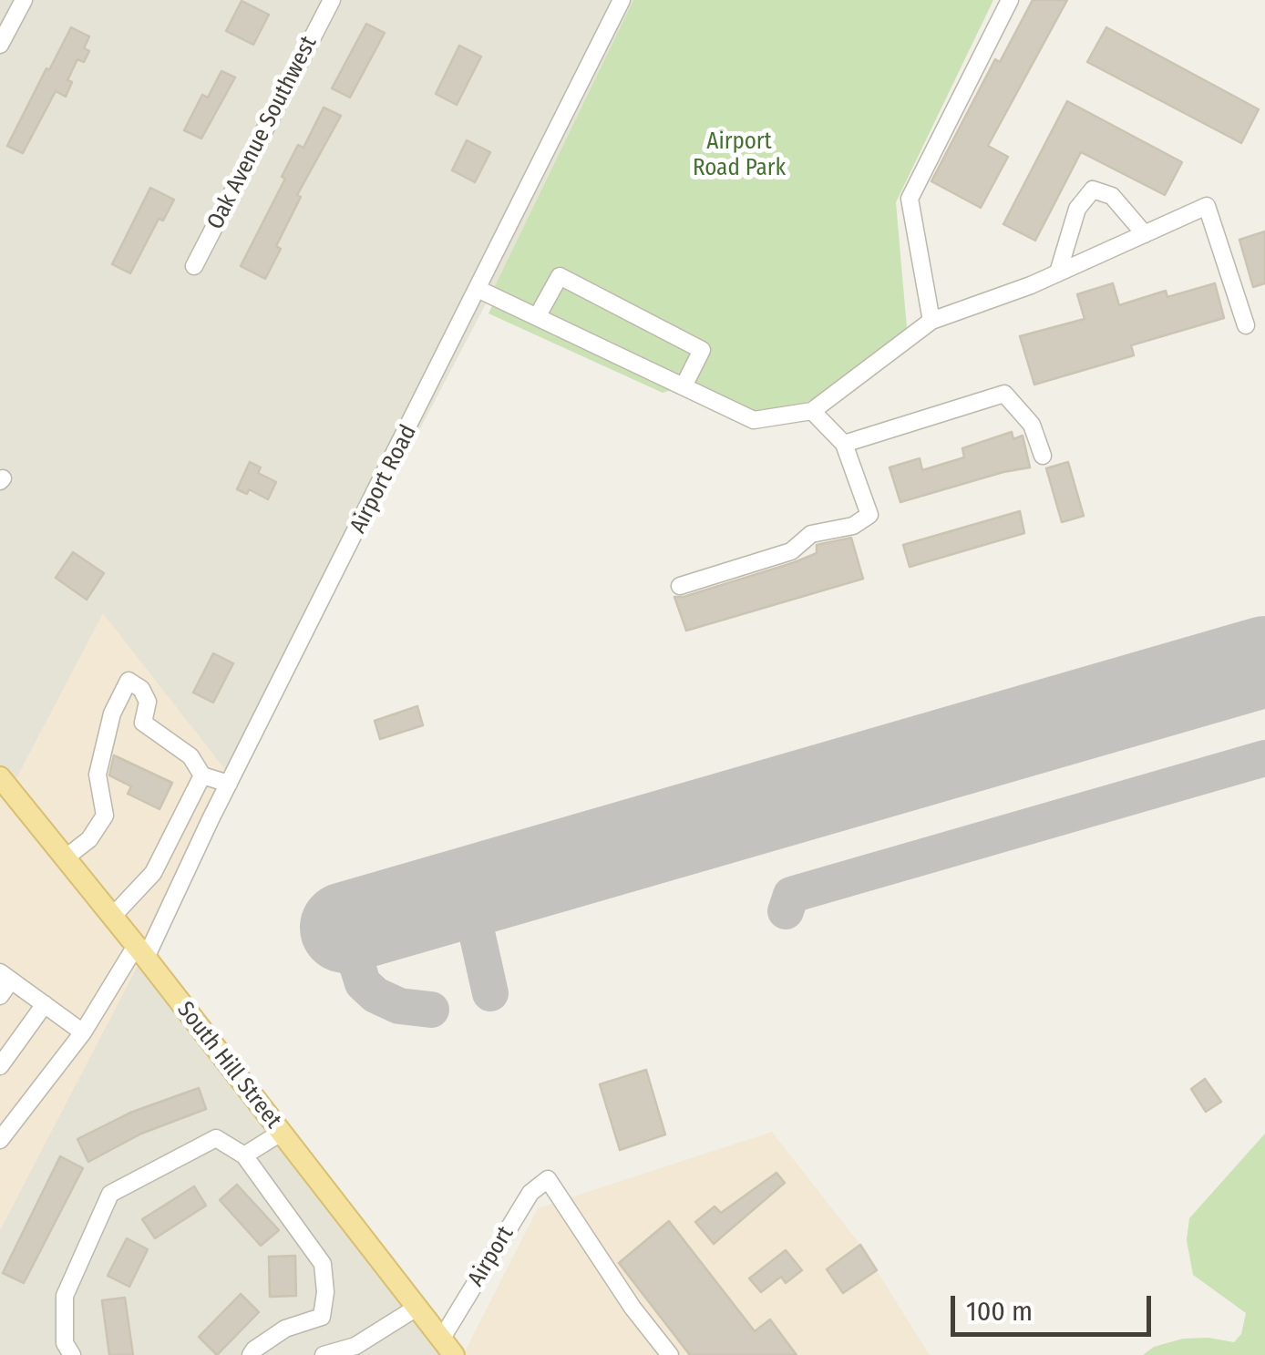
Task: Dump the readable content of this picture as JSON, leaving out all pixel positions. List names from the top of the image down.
{
  "streets": {
    "main road": ["South Hill Street"],
    "street": ["Oak Avenue Southwest", "Airport Road", "Airport"]
  },
  "crossings": [
    ["Airport Road", "South Hill Street"],
    ["South Hill Street", "Airport"]
  ],
  "parks": ["Airport Road Park"],
  "scale_bar": "100 m"
}
